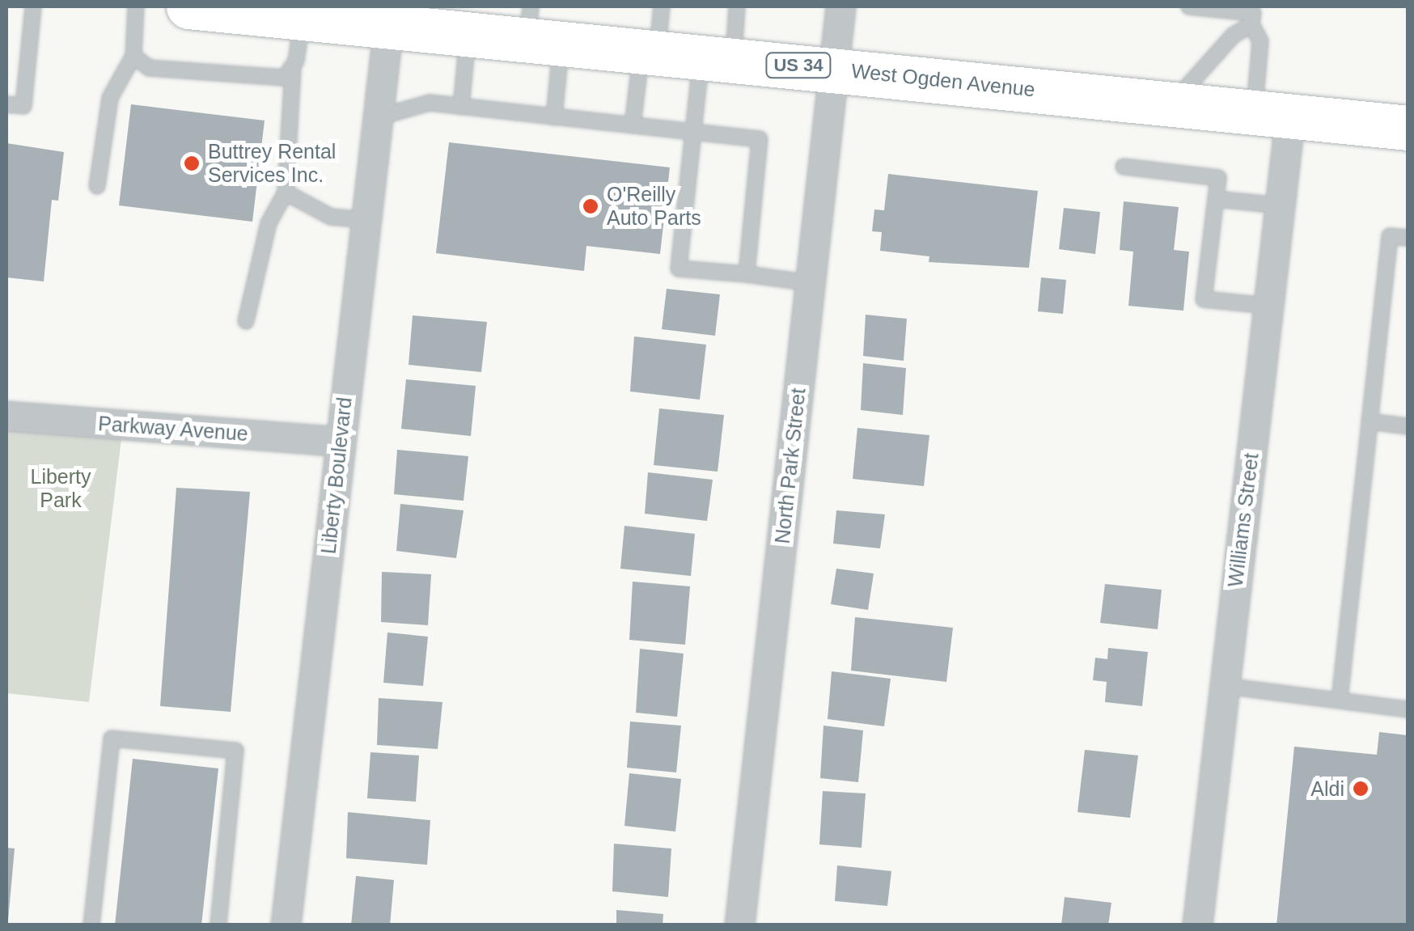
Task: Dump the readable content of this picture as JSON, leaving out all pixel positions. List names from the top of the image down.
{
  "streets": {
    "main road": ["US 34", "West Ogden Avenue"],
    "street": [
      "Parkway Avenue",
      "North Park Street",
      "Liberty Boulevard",
      "Williams Street"
    ]
  },
  "crossings": [
    ["West Ogden Avenue", "North Park Street"],
    ["West Ogden Avenue", "Liberty Boulevard"],
    ["West Ogden Avenue", "Williams Street"],
    ["Parkway Avenue", "Liberty Boulevard"]
  ],
  "parks": ["Liberty Park"],
  "places": ["Buttrey Rental Services Inc.", "O'Reilly Auto Parts", "Aldi"]
}
